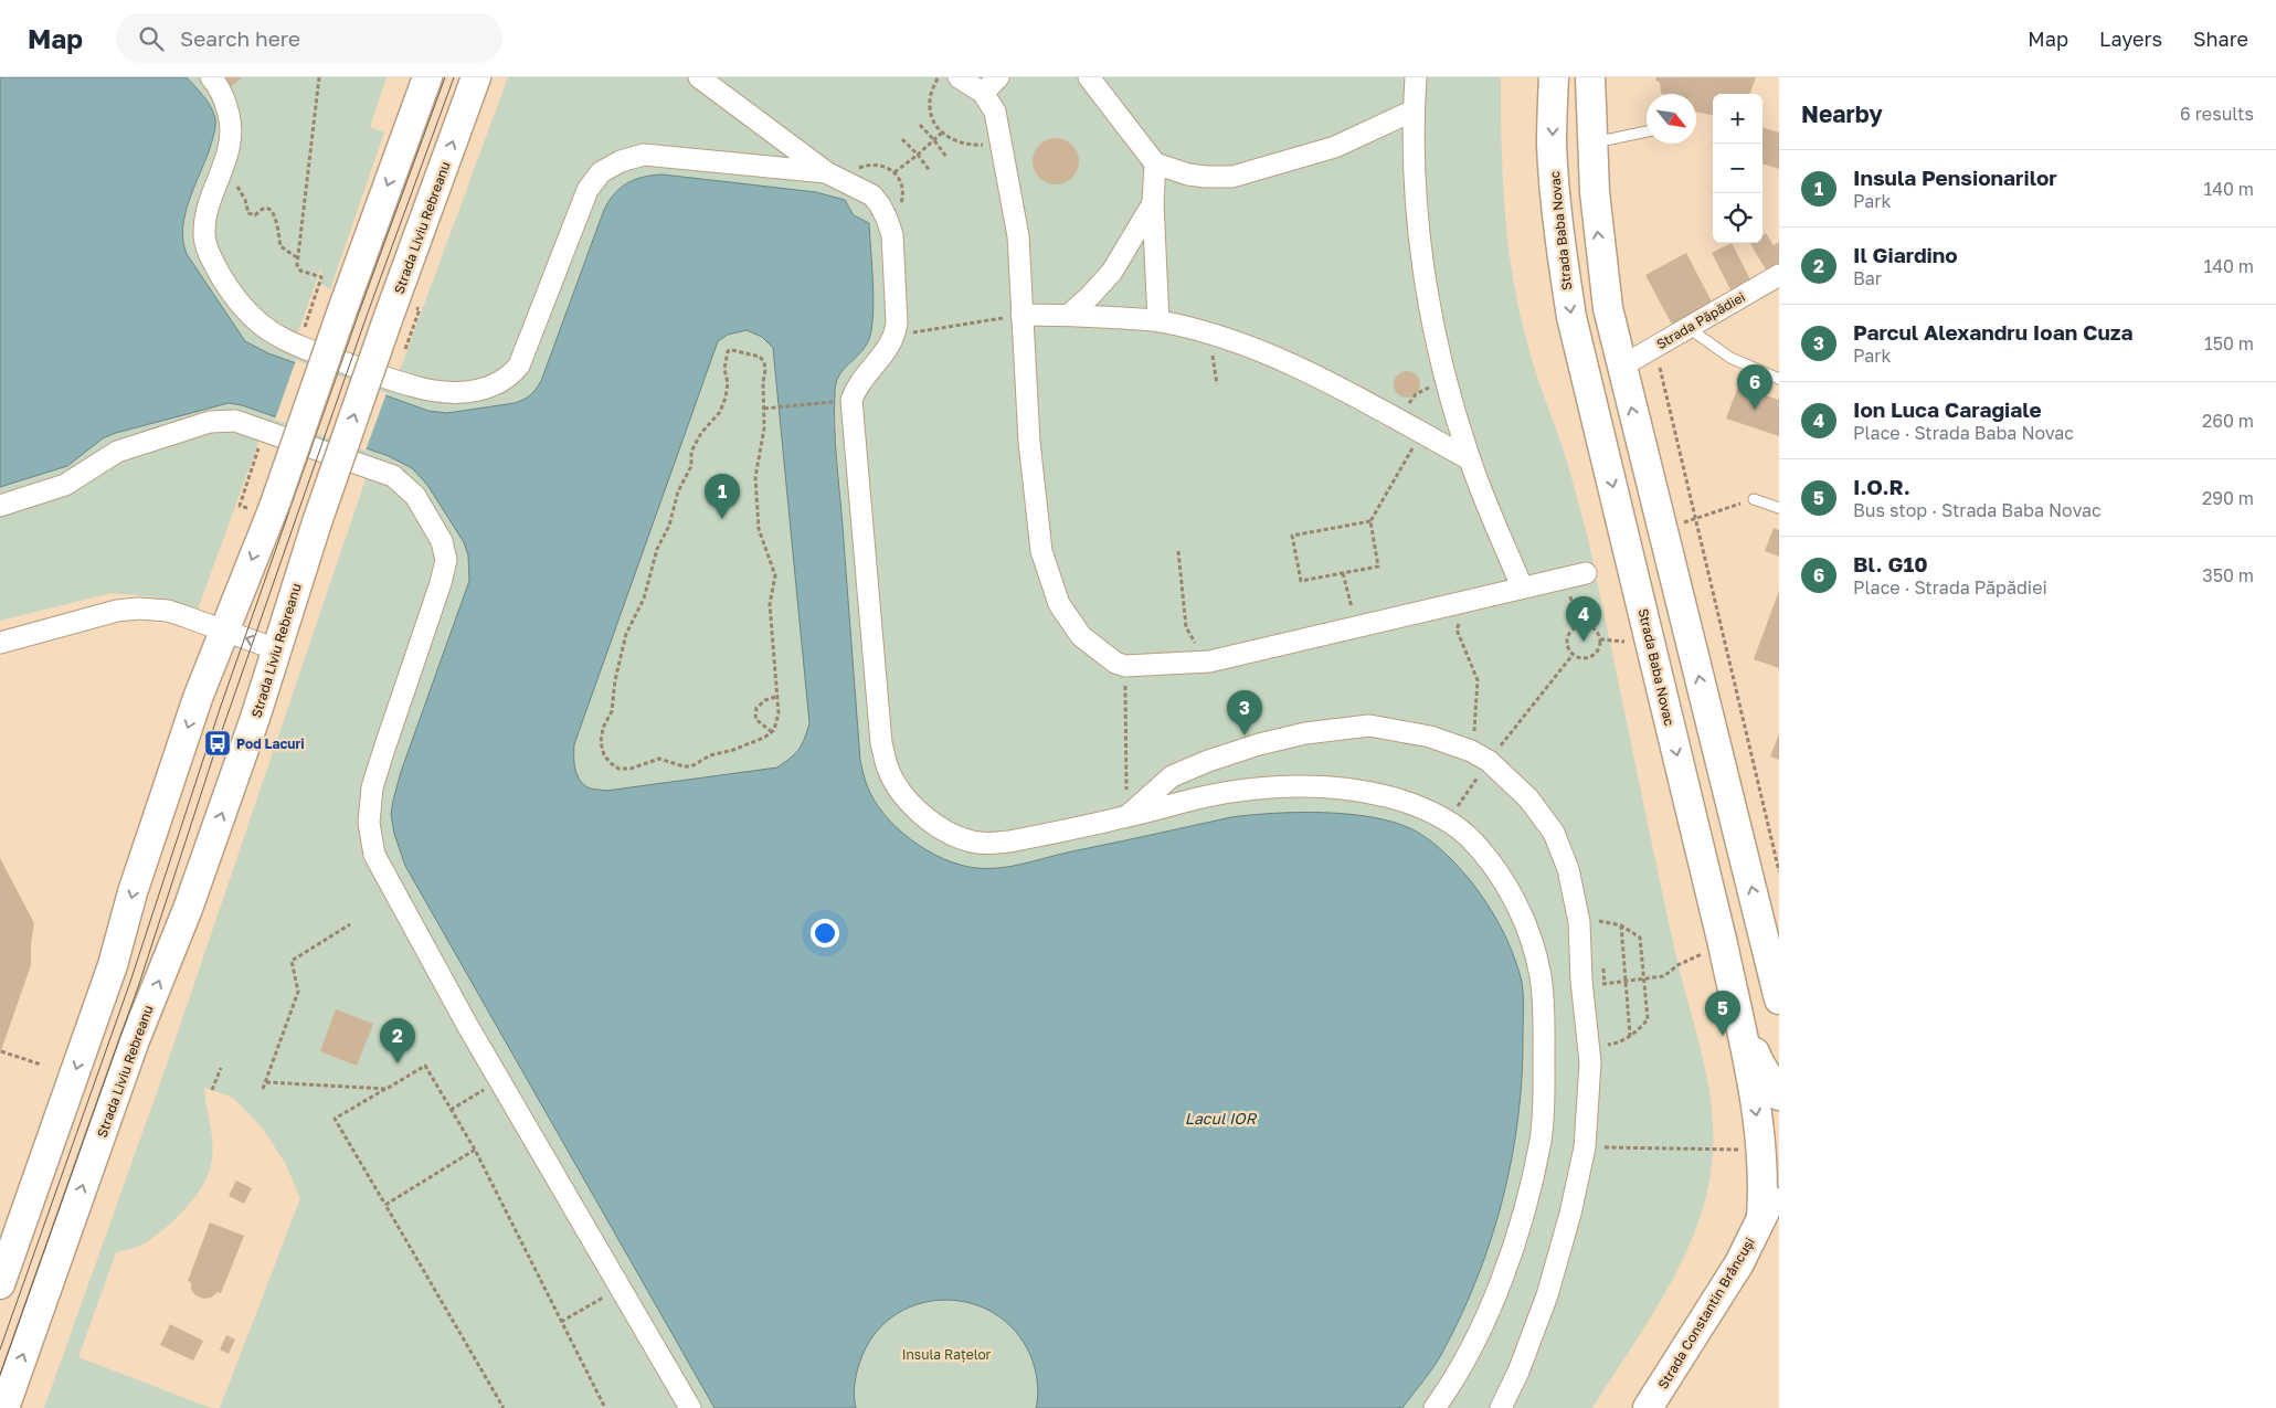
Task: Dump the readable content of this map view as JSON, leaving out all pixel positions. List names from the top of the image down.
{
  "streets": {
    "main road": ["Strada Liviu Rebreanu", "Strada Baba Novac", "Strada Constantin Brâncuși"],
    "street": ["Strada Păpădiei"]
  },
  "crossings": [
    ["Strada Baba Novac", "Strada Constantin Brâncuși"]
  ],
  "water": ["Lacul IOR"],
  "parks": ["Insula Rațelor"],
  "places": {
    "bus stop": ["Pod Lacuri"]
  },
  "north": "bottom right",
  "page": {
    "header": "Map",
    "search": "Search here",
    "nav": ["Map", "Layers", "Share"],
    "heading": ["Nearby", "6 results"],
    "map_buttons": ["+", "−"],
    "list": [
      {
        "mark": "1",
        "name": "Insula Pensionarilor",
        "note": "Park",
        "value": "140 m"
      },
      {
        "mark": "2",
        "name": "Il Giardino",
        "note": "Bar",
        "value": "140 m"
      },
      {
        "mark": "3",
        "name": "Parcul Alexandru Ioan Cuza",
        "note": "Park",
        "value": "150 m"
      },
      {
        "mark": "4",
        "name": "Ion Luca Caragiale",
        "note": "Place · Strada Baba Novac",
        "value": "260 m"
      },
      {
        "mark": "5",
        "name": "I.O.R.",
        "note": "Bus stop · Strada Baba Novac",
        "value": "290 m"
      },
      {
        "mark": "6",
        "name": "Bl. G10",
        "note": "Place · Strada Păpădiei",
        "value": "350 m"
      }
    ],
    "pins": [
      "6",
      "1",
      "4",
      "3",
      "5",
      "2"
    ]
  }
}
